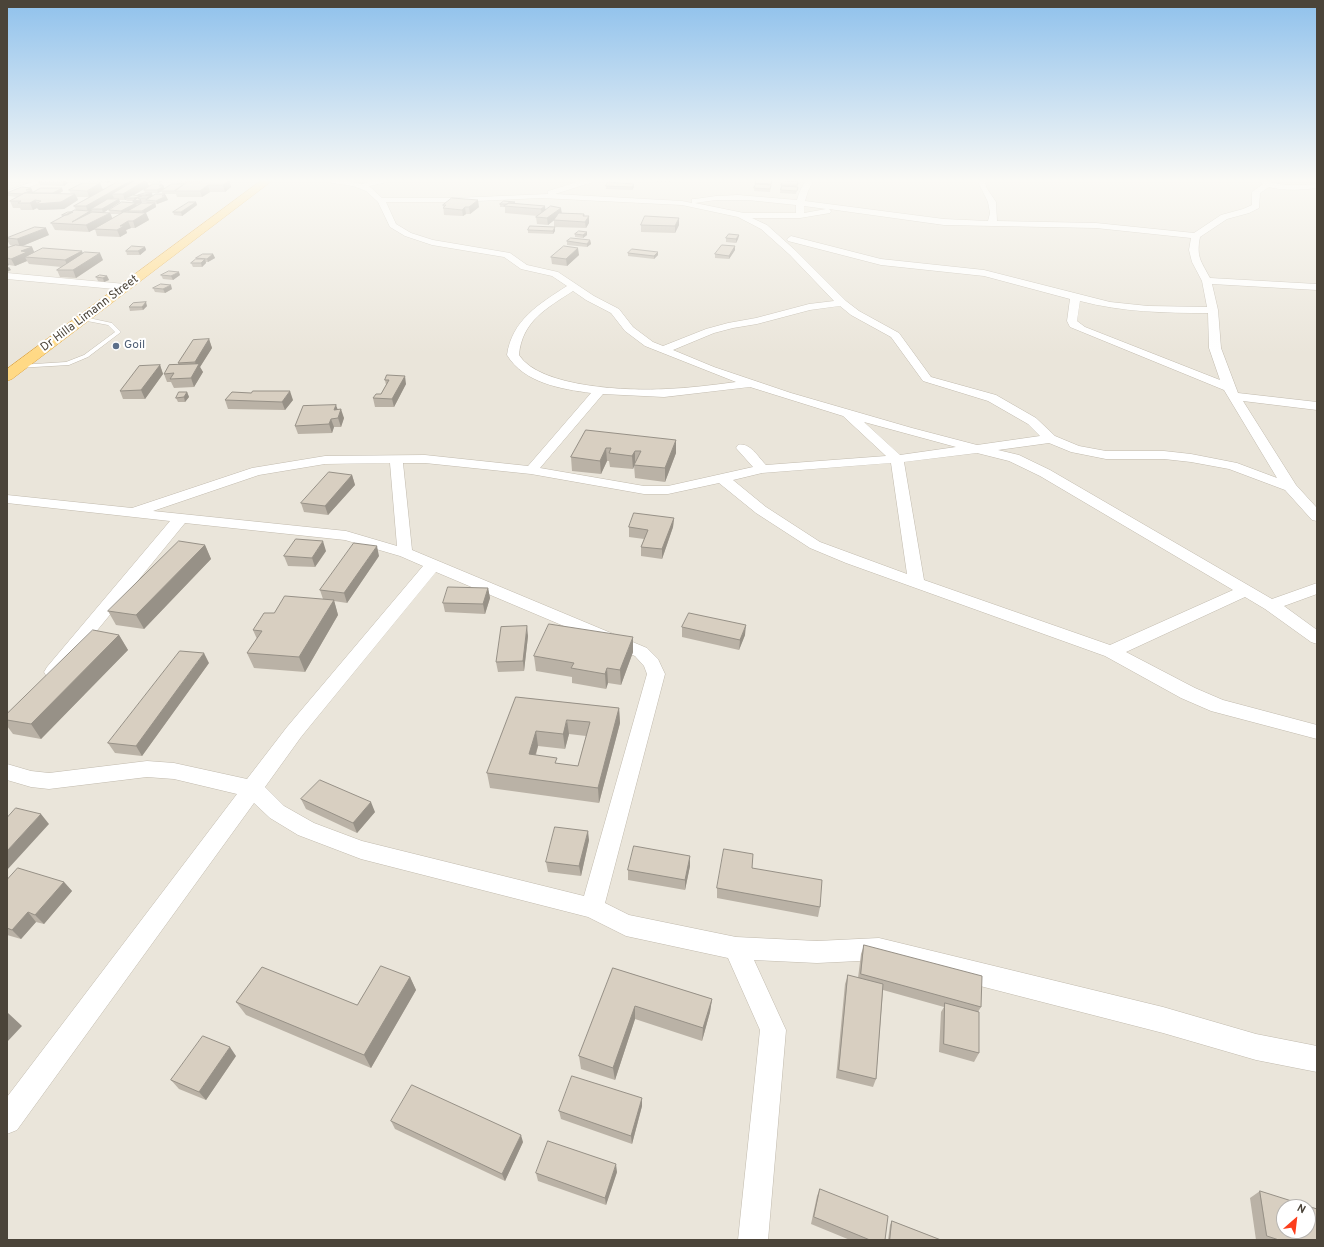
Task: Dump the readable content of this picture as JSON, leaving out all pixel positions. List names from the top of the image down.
{
  "streets": {
    "highway": ["Dr Hilla Limann Street"]
  },
  "places": ["Goil"],
  "north": "top right"
}
